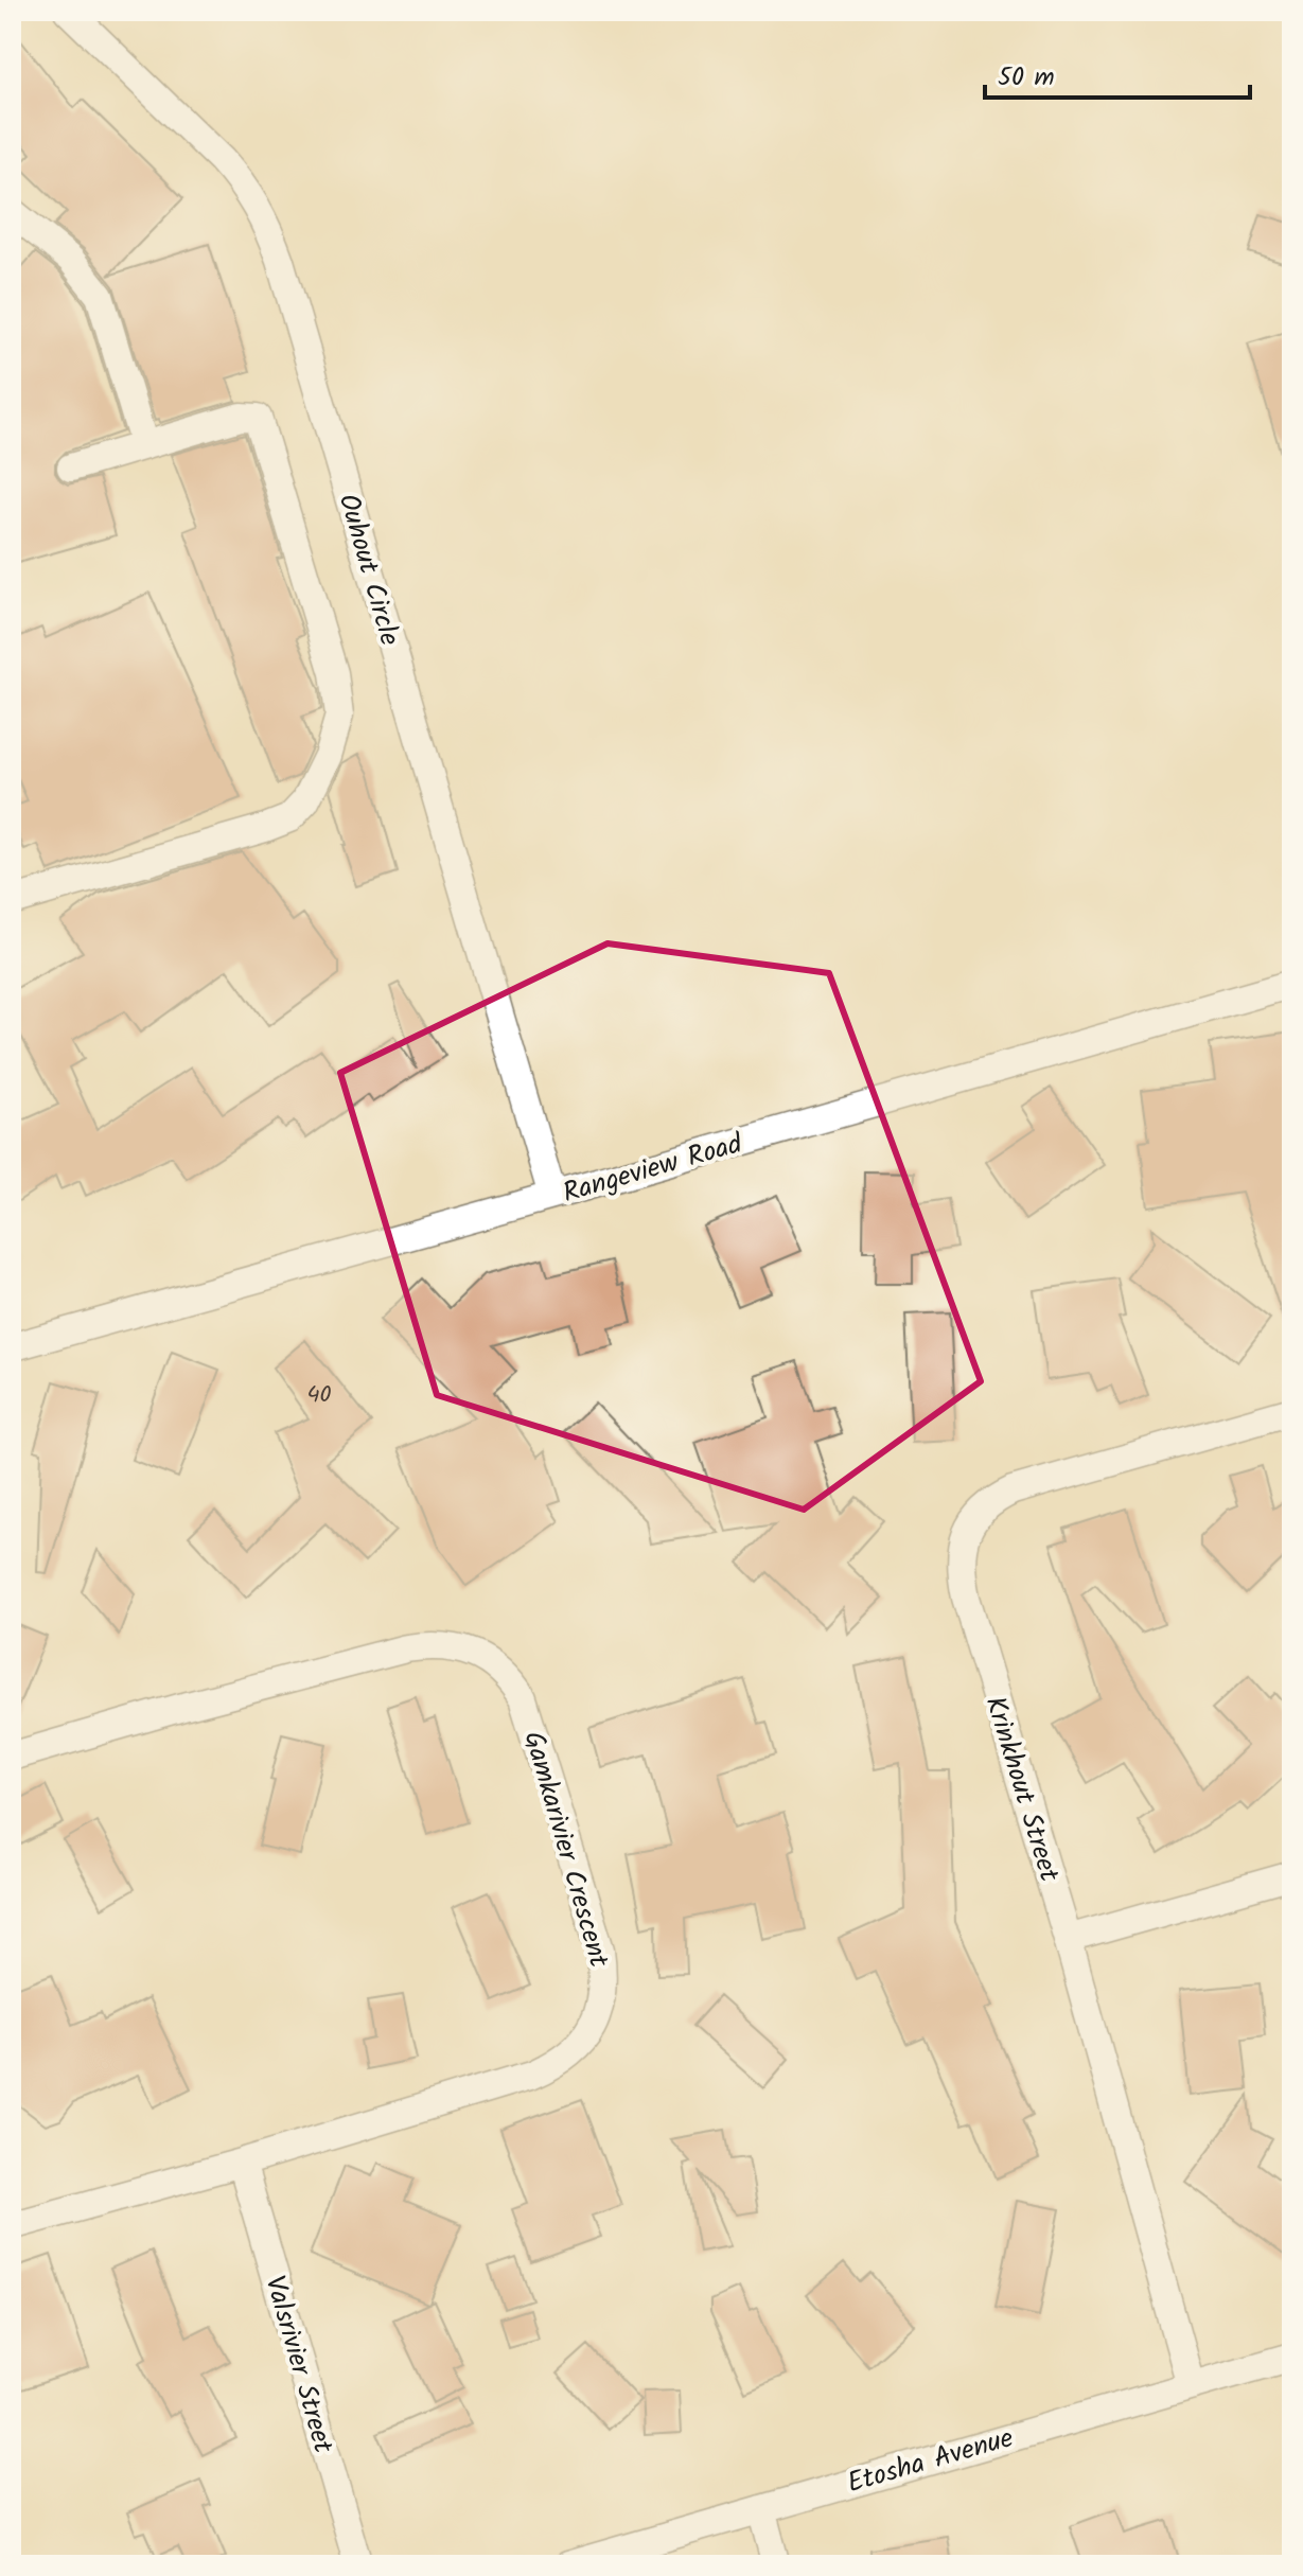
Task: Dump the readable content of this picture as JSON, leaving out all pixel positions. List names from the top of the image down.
{
  "streets": {
    "street": [
      "Ouhout Circle",
      "Rangeview Road",
      "Krinkhout Street",
      "Gamkarivier Crescent",
      "Valsrivier Street",
      "Etosha Avenue"
    ]
  },
  "crossings": [
    ["Ouhout Circle", "Rangeview Road"],
    ["Krinkhout Street", "Etosha Avenue"],
    ["Gamkarivier Crescent", "Valsrivier Street"]
  ],
  "house_numbers": ["40"],
  "scale_bar": "50 m"
}
